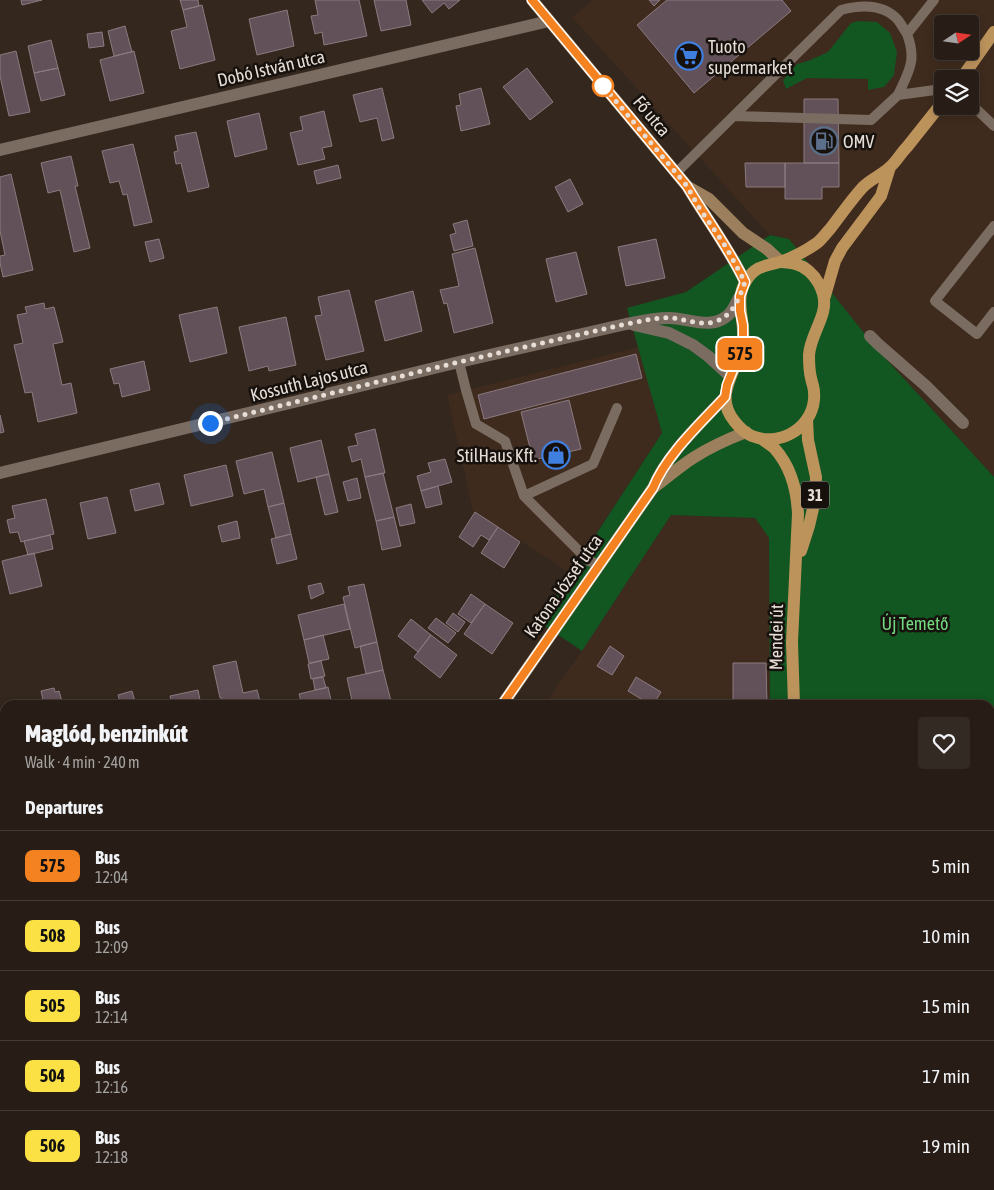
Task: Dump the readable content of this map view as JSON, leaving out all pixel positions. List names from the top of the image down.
{
  "streets": {
    "main road": [
      "Fő utca",
      "31",
      "Katona József utca",
      "Mendei út"
    ],
    "street": ["Dobó István utca", "Kossuth Lajos utca"]
  },
  "crossings": [
    ["Dobó István utca", "Fő utca"],
    ["Fő utca", "31"],
    ["Kossuth Lajos utca", "31"],
    ["31", "Katona József utca"],
    ["31", "Mendei út"]
  ],
  "parks": ["Új Temető"],
  "places": {
    "supermarket": ["Tuoto supermarket"],
    "fuel station": ["OMV"],
    "shop": ["StilHaus Kft."]
  },
  "lines": ["bus line 575"],
  "north": "right",
  "page": {
    "on_map": "575",
    "heading": [
      ["Maglód, benzinkút", "Walk · 4 min · 240 m"],
      "Departures"
    ],
    "list": [
      {
        "mark": "575",
        "name": "Bus",
        "note": "12:04",
        "value": "5 min"
      },
      {
        "mark": "508",
        "name": "Bus",
        "note": "12:09",
        "value": "10 min"
      },
      {
        "mark": "505",
        "name": "Bus",
        "note": "12:14",
        "value": "15 min"
      },
      {
        "mark": "504",
        "name": "Bus",
        "note": "12:16",
        "value": "17 min"
      },
      {
        "mark": "506",
        "name": "Bus",
        "note": "12:18",
        "value": "19 min"
      }
    ]
  }
}
